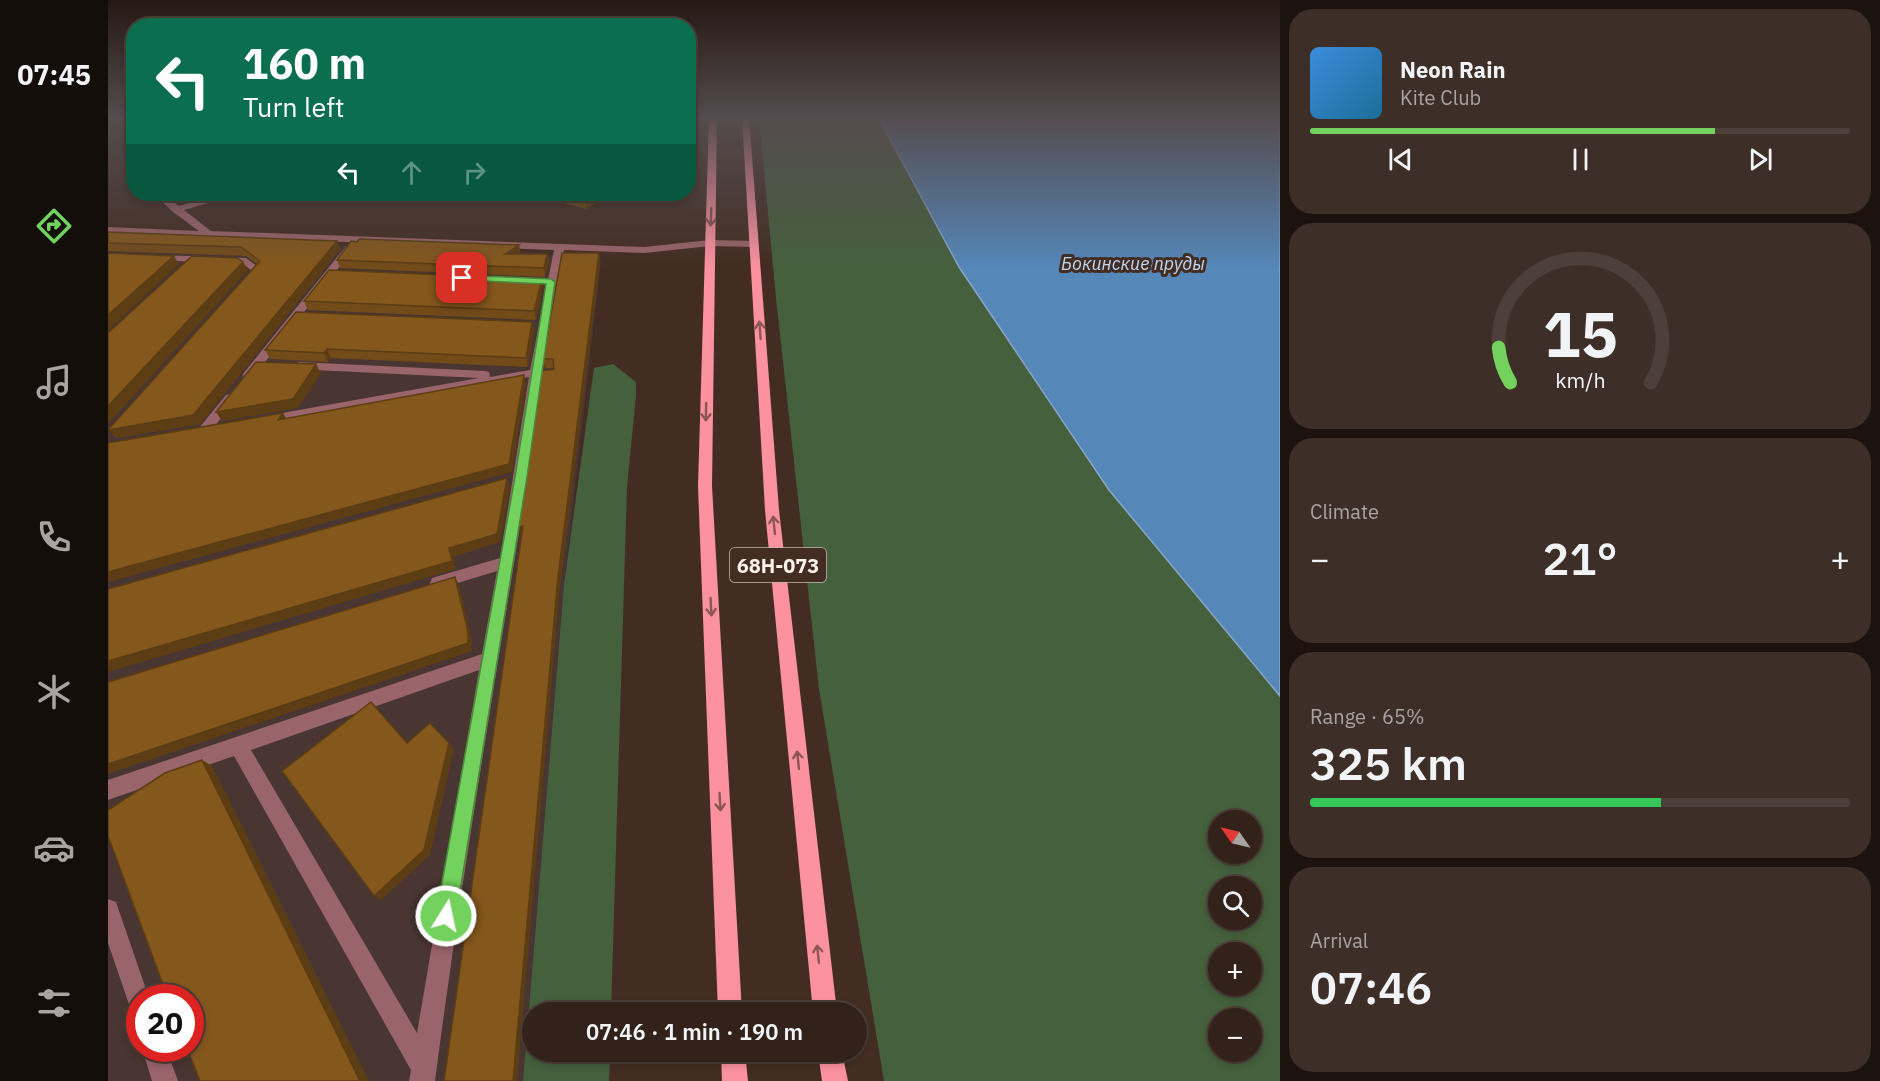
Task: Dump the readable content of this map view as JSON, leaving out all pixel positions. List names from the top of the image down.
{
  "streets": {
    "main road": ["68Н-073"]
  },
  "water": ["Бокинские пруды"],
  "north": "top left",
  "page": {
    "tabs": "07:45",
    "turn": ["160 m", "Turn left"],
    "song": ["Neon Rain", "Kite Club"],
    "tile": [
      "Climate",
      ["Range · 65%", "325 km"],
      ["Arrival", "07:46"]
    ],
    "heat": ["−", "21°", "+"],
    "map_buttons": ["+", "−"],
    "limit": "20",
    "trip": "07:46 · 1 min · 190 m",
    "gauge": ["15", "km/h"]
  }
}
